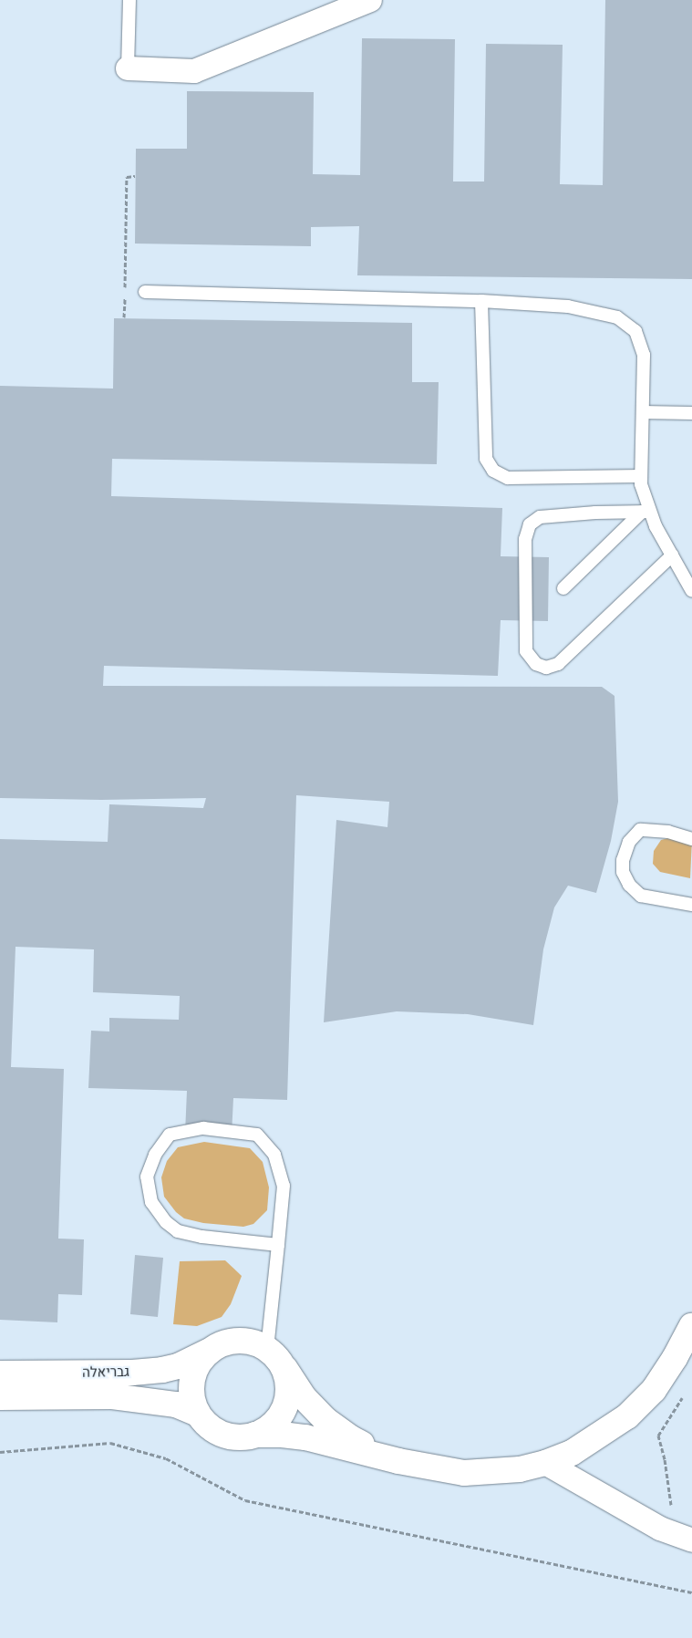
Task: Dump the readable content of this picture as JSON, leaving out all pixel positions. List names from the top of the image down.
{
  "streets": {
    "street": ["גבריאלה"]
  }
}
